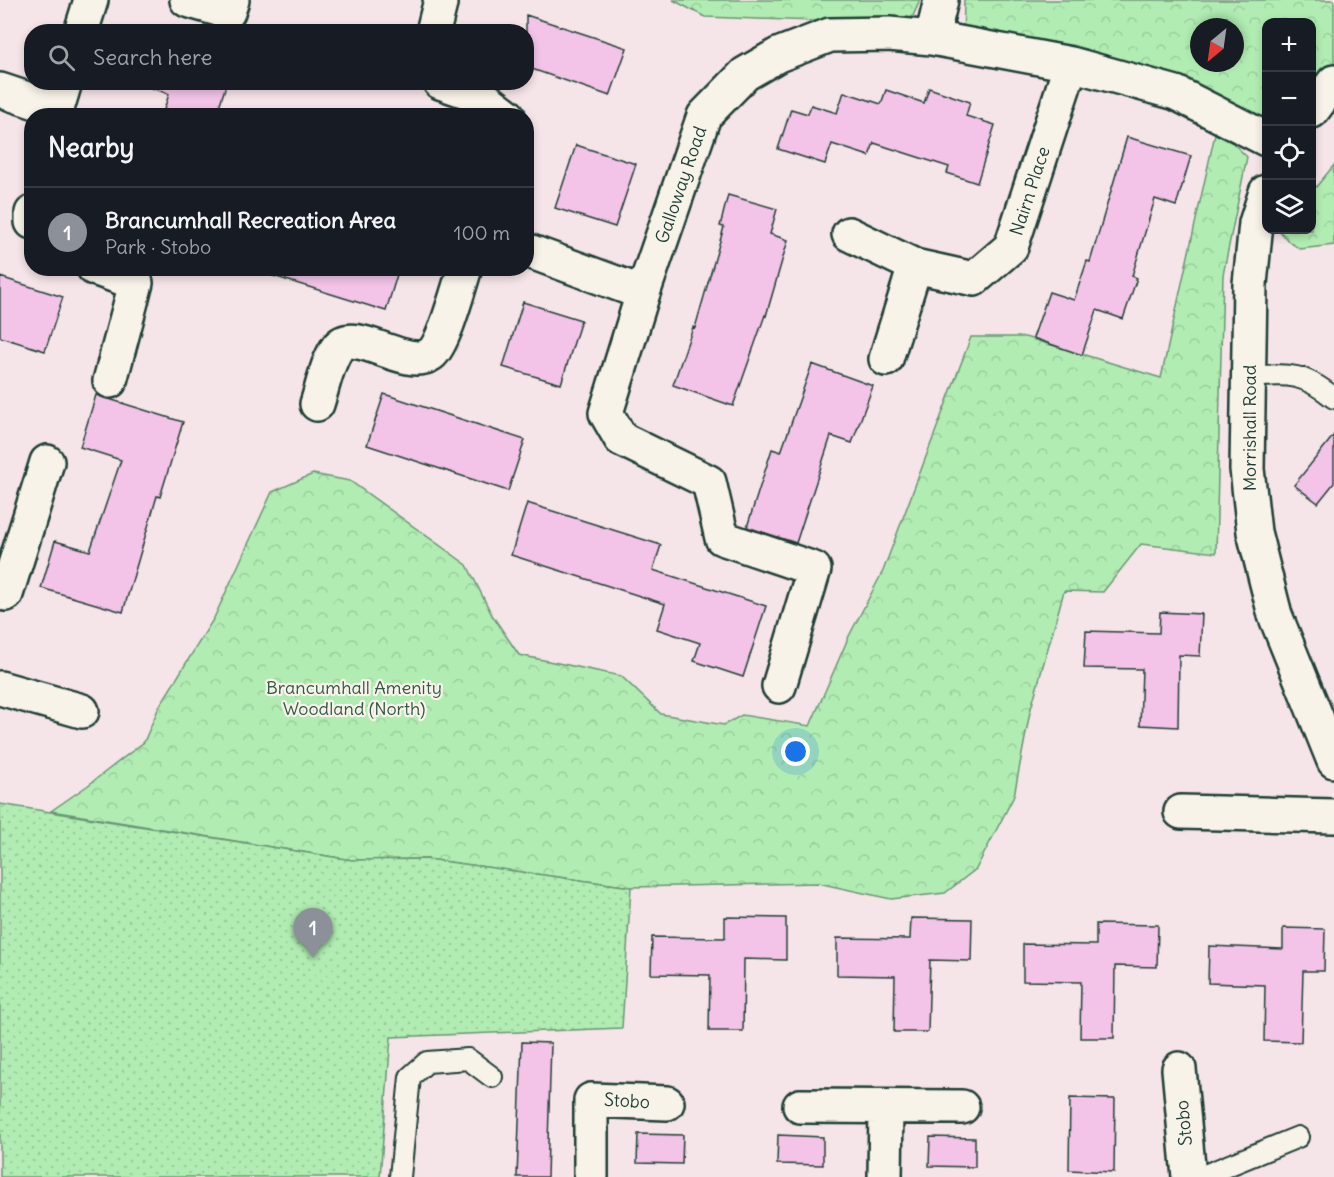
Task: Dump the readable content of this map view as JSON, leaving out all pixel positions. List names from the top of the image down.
{
  "streets": {
    "street": [
      "Galloway Road",
      "Nairn Place",
      "Morrishall Road",
      "Stobo"
    ]
  },
  "crossings": [
    ["Galloway Road", "Nairn Place"]
  ],
  "parks": ["Brancumhall Amenity Woodland (North)"],
  "north": "bottom left",
  "page": {
    "map_buttons": ["+", "−"],
    "search": "Search here",
    "heading": "Nearby",
    "list": [
      {
        "mark": "1",
        "name": "Brancumhall Recreation Area",
        "note": "Park · Stobo",
        "value": "100 m"
      }
    ],
    "pins": "1"
  }
}
